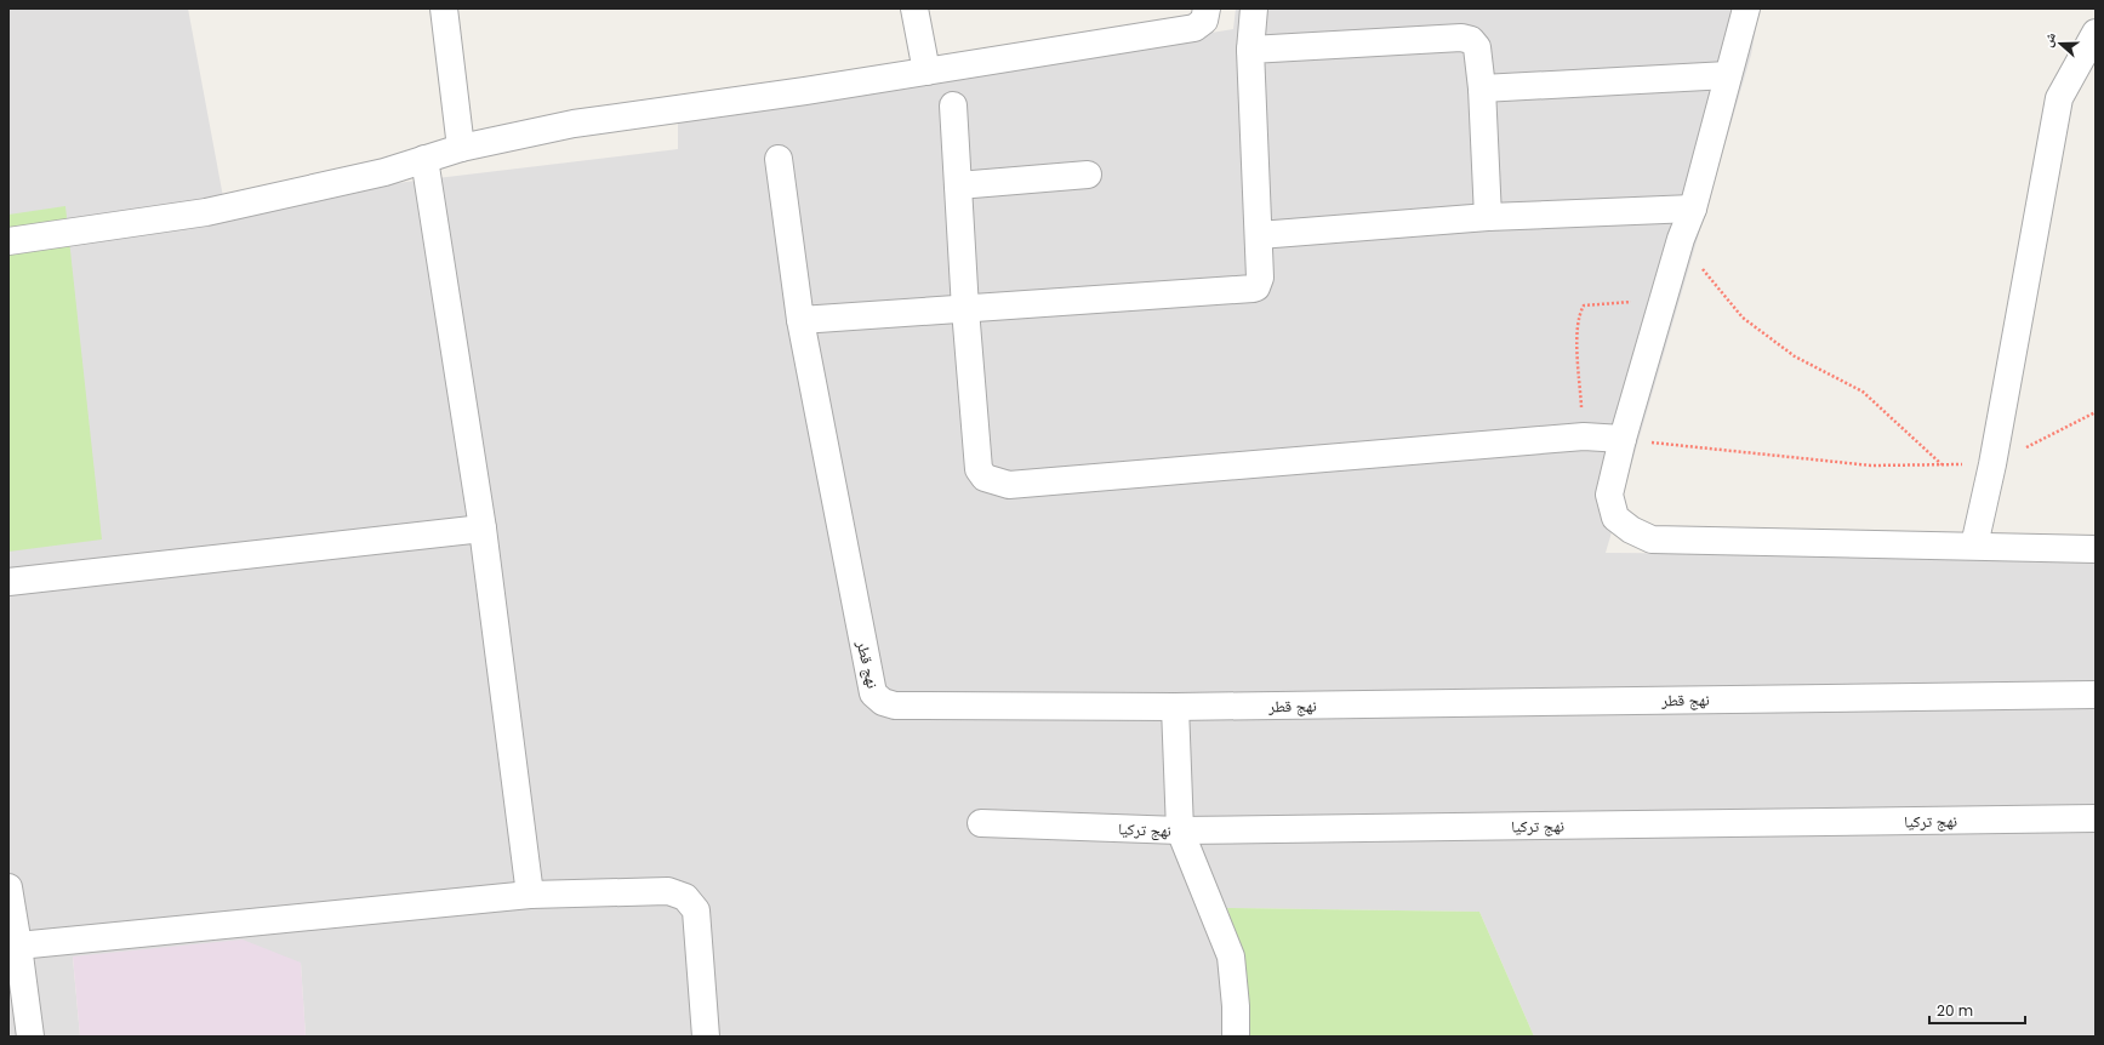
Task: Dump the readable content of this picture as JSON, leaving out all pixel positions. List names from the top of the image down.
{
  "streets": {
    "street": ["نهج قطر", "نهج تركيا"]
  },
  "scale_bar": "20 m",
  "north": "left"
}
